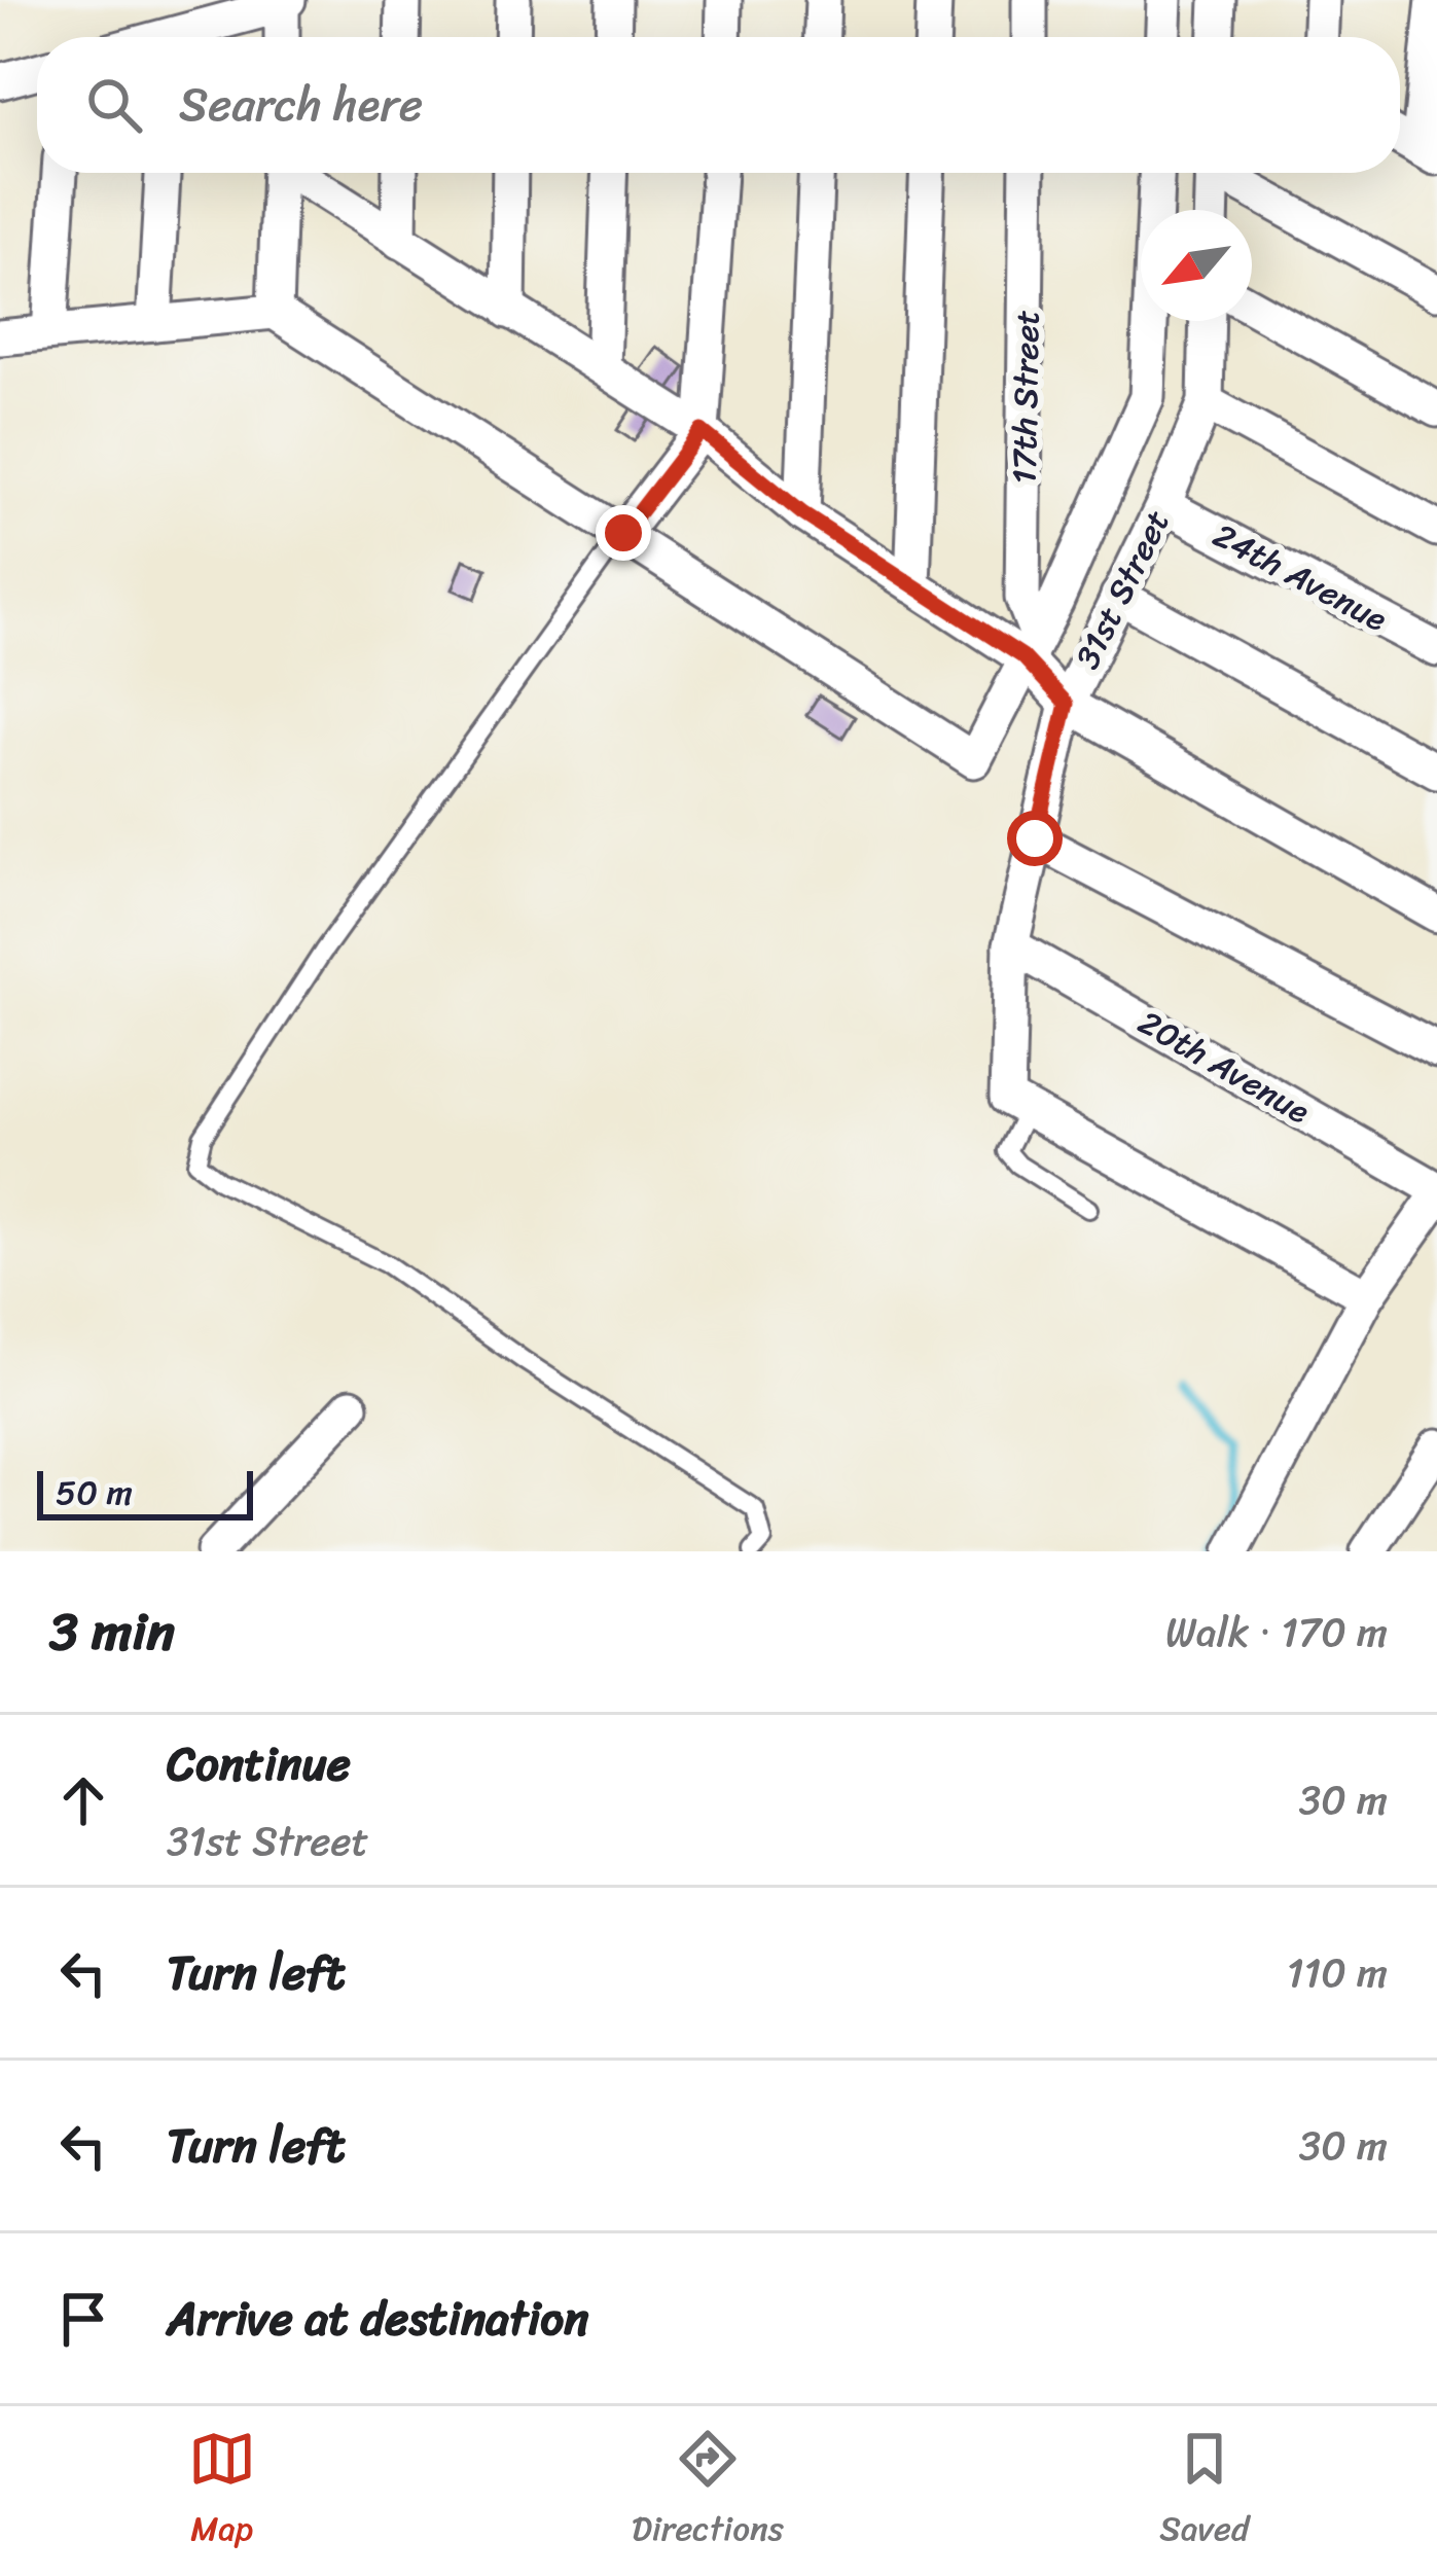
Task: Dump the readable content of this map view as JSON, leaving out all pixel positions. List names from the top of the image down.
{
  "streets": {
    "street": [
      "17th Street",
      "24th Avenue",
      "31st Street",
      "20th Avenue"
    ]
  },
  "crossings": [
    ["24th Avenue", "31st Street"],
    ["31st Street", "20th Avenue"]
  ],
  "scale_bar": "50 m",
  "north": "bottom left",
  "page": {
    "search": "Search here",
    "scale": "50 m",
    "heading": ["3 min", "Walk · 170 m"],
    "list": [
      ["Continue", "31st Street", "30 m"],
      ["Turn left", "110 m"],
      ["Turn left", "30 m"],
      "Arrive at destination"
    ],
    "nav": ["Map", "Directions", "Saved"]
  }
}
